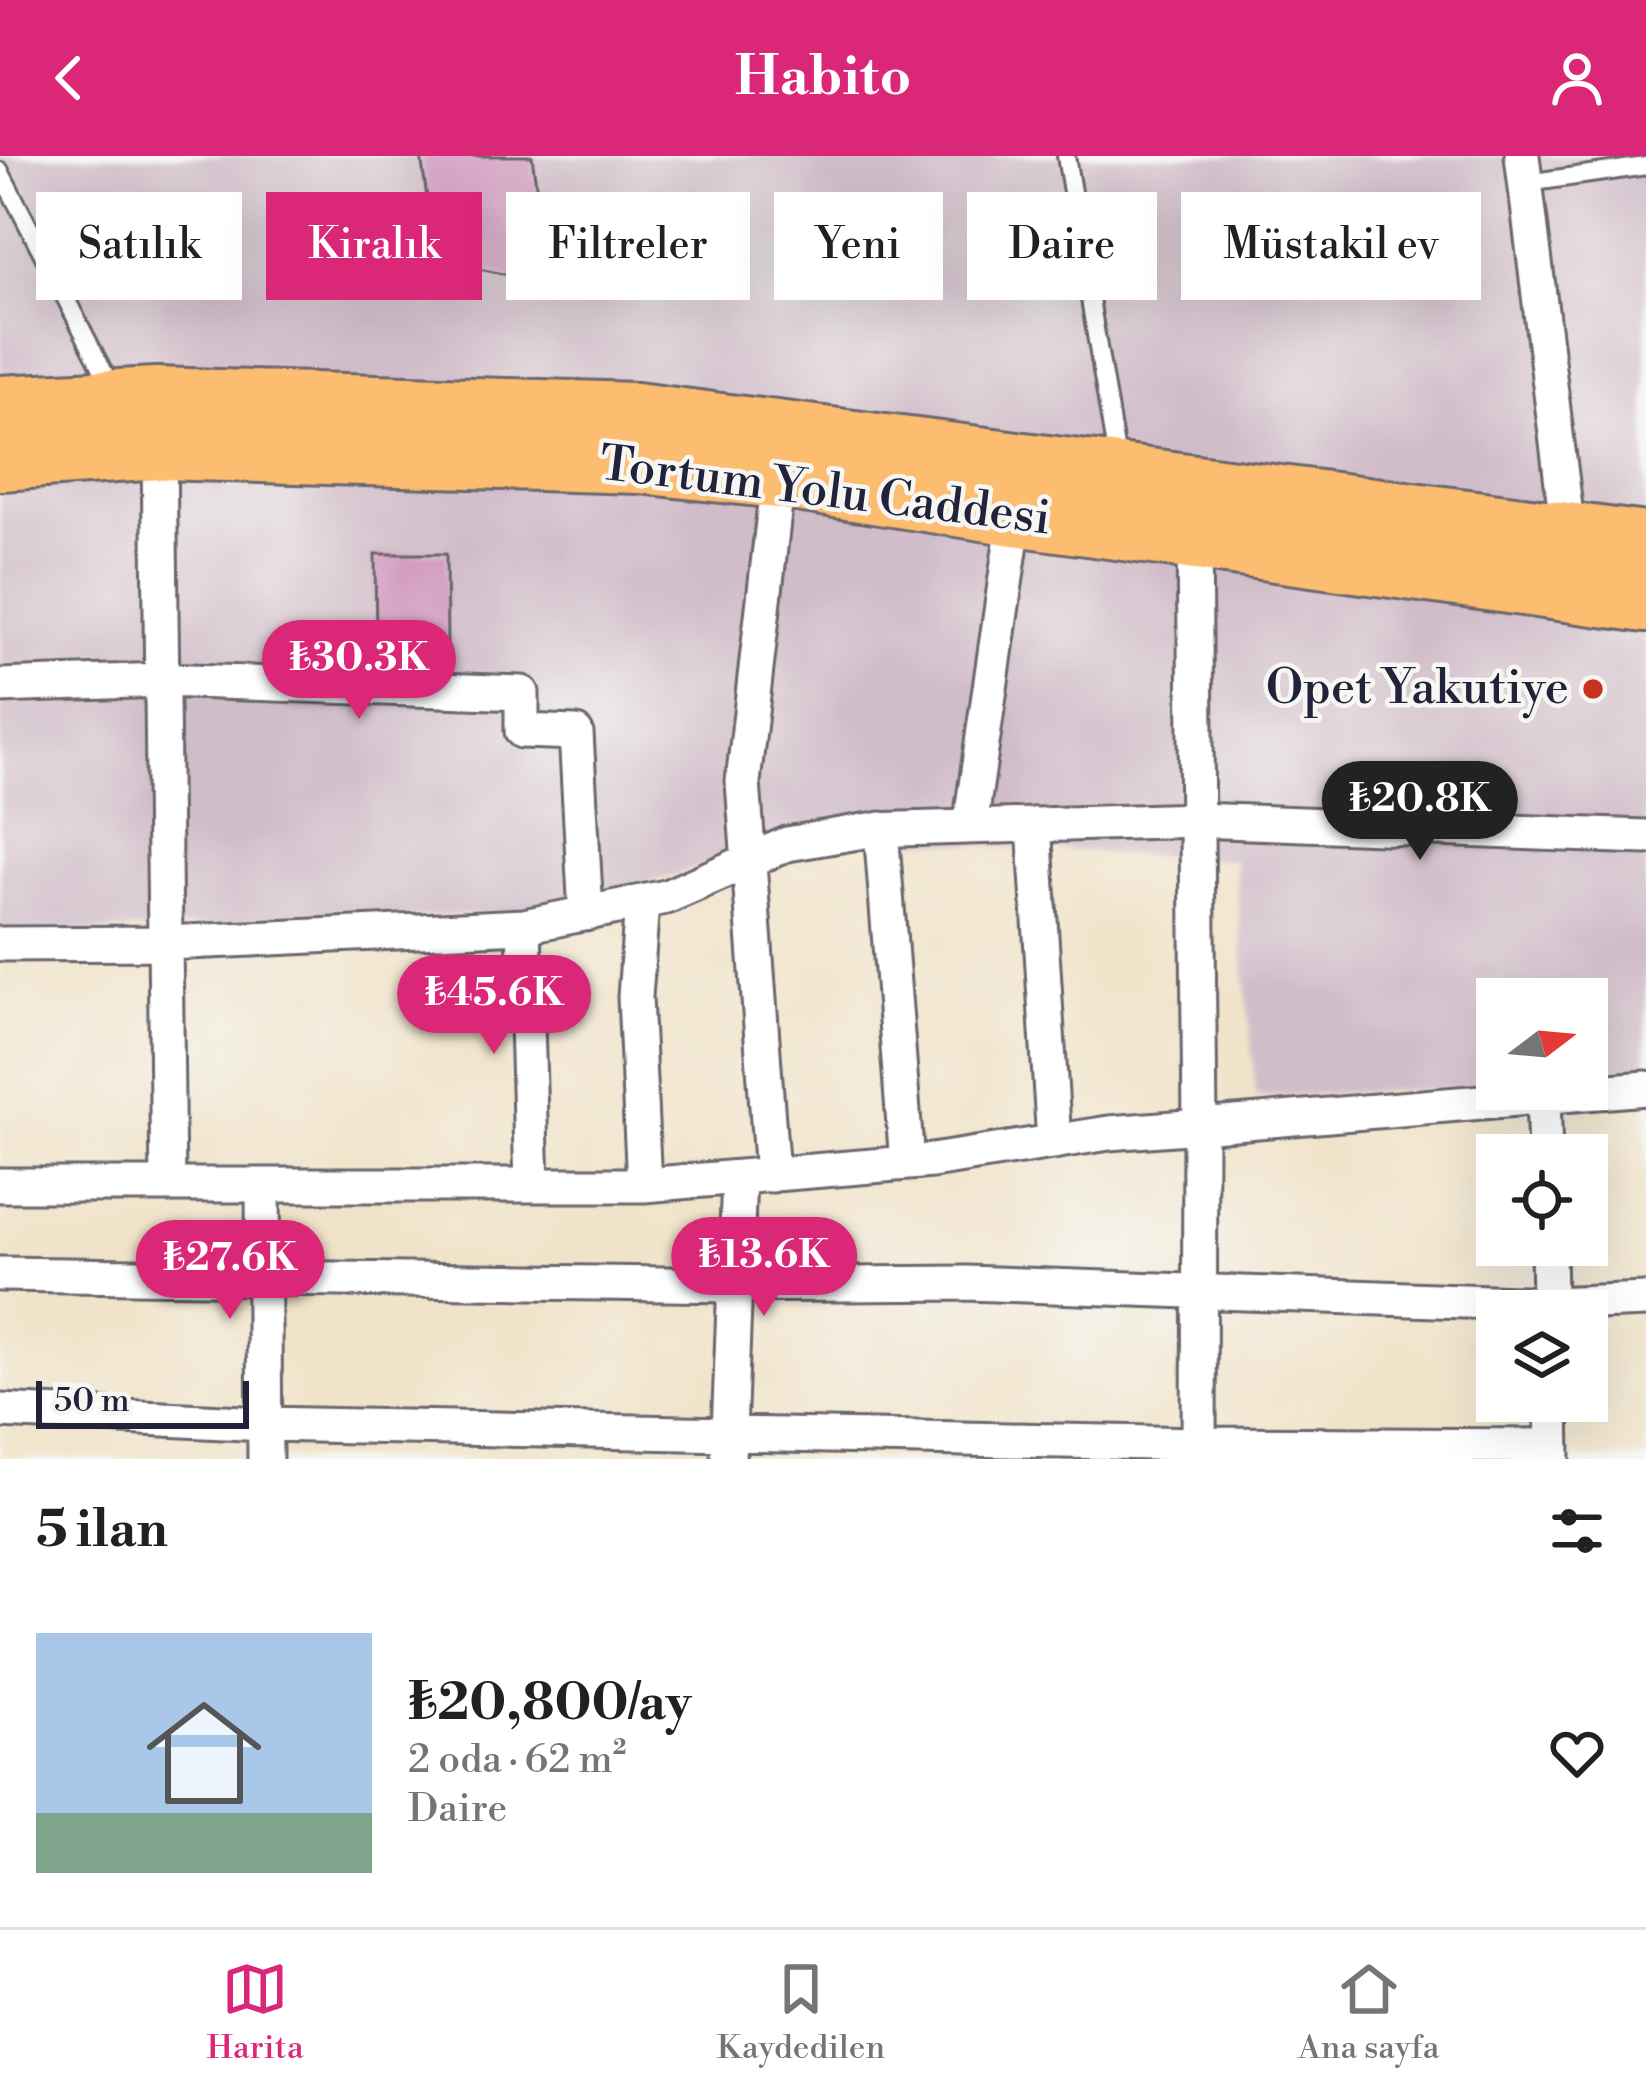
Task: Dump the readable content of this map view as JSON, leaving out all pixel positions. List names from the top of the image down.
{
  "streets": {
    "highway": ["Tortum Yolu Caddesi"]
  },
  "places": ["Opet Yakutiye"],
  "scale_bar": "50 m",
  "north": "right",
  "page": {
    "header": "Habito",
    "chip": [
      "Satılık",
      "Kiralık",
      "Filtreler",
      "Yeni",
      "Daire",
      "Müstakil ev"
    ],
    "price": [
      "₺30.3K",
      "₺20.8K",
      "₺45.6K",
      "₺13.6K",
      "₺27.6K"
    ],
    "scale": "50 m",
    "heading": "5 ilan",
    "list": [
      {
        "name": "₺20,800/ay",
        "note": "2 oda · 62 m² · Daire"
      }
    ],
    "tabs": ["Harita", "Kaydedilen", "Ana sayfa"]
  }
}
